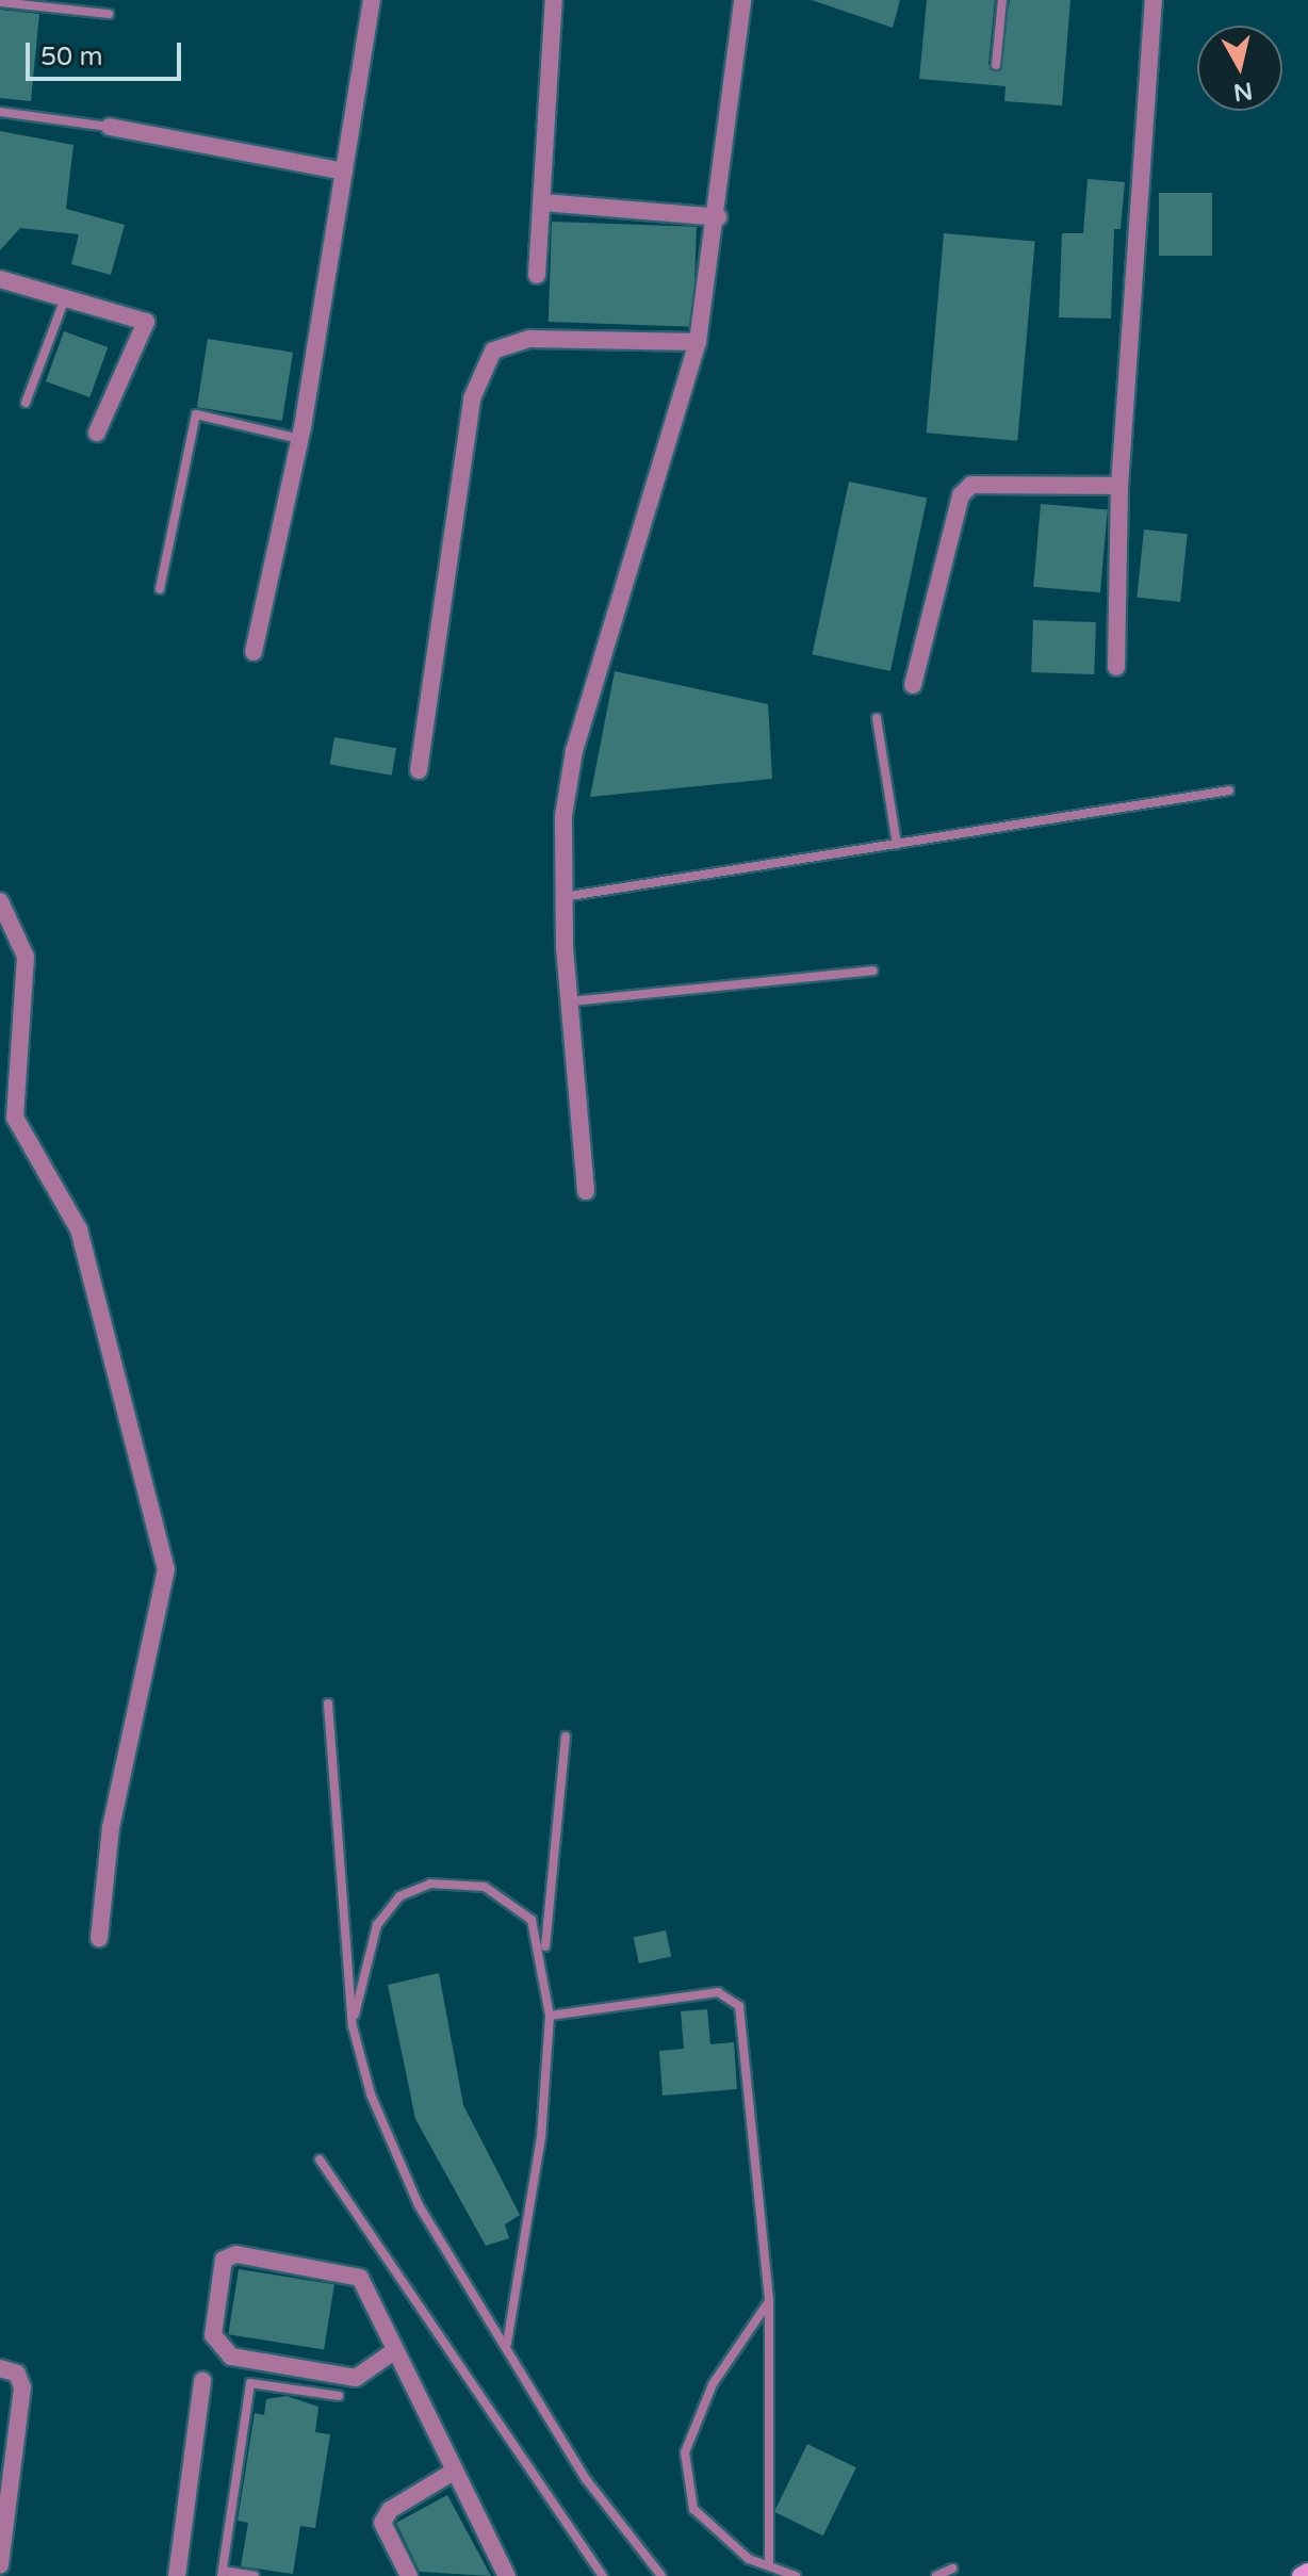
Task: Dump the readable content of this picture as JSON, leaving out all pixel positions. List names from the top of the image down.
{
  "scale_bar": "50 m",
  "north": "bottom"
}
